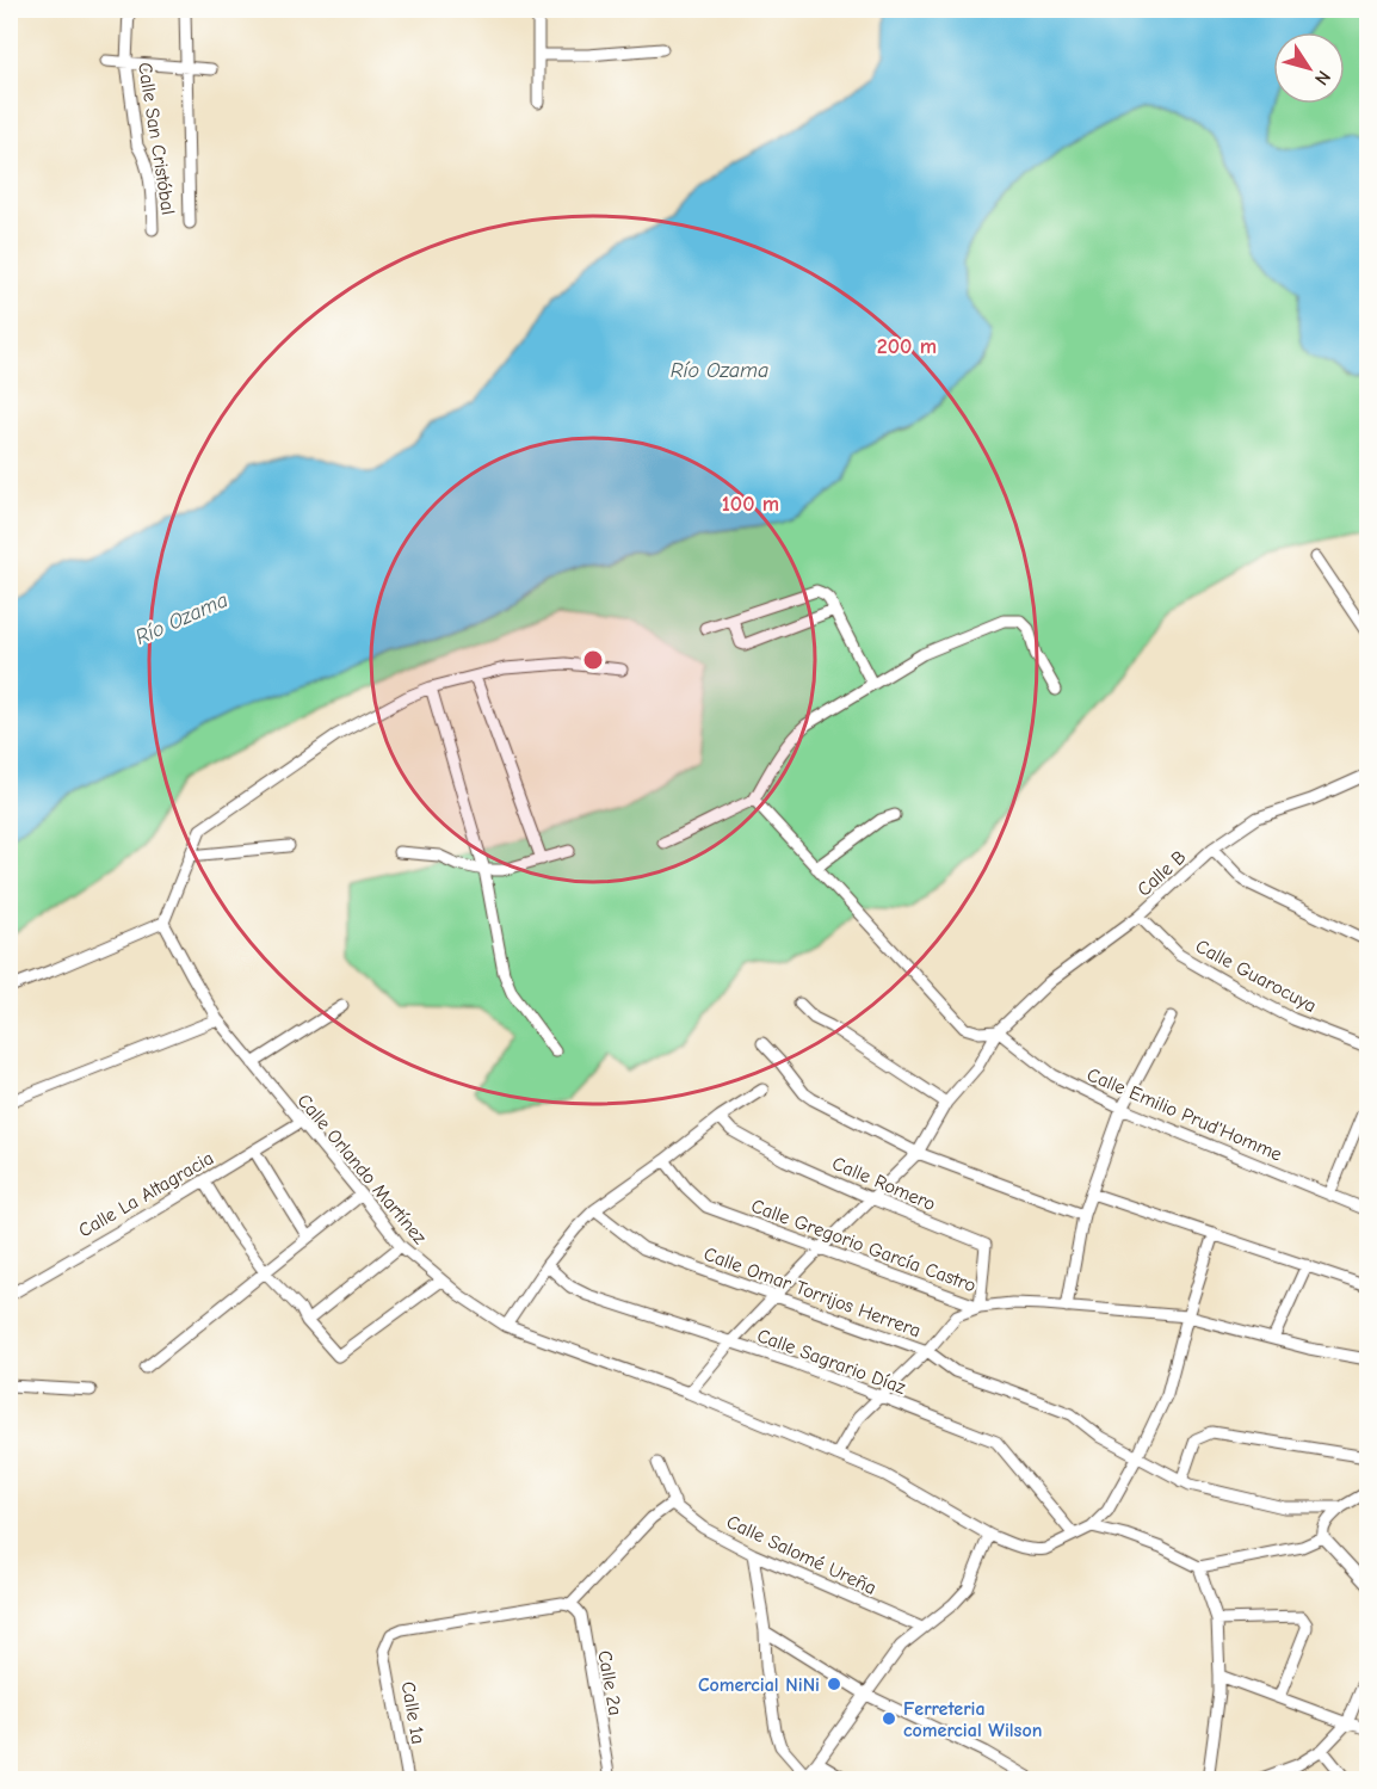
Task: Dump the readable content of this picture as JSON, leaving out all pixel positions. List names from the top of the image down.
{
  "streets": {
    "street": [
      "Calle San Cristóbal",
      "Calle B",
      "Calle Guarocuya",
      "Calle Emilio Prud'Homme",
      "Calle Orlando Martínez",
      "Calle Romero",
      "Calle La Altagracia",
      "Calle Gregorio García Castro",
      "Calle Omar Torrijos Herrera",
      "Calle Sagrario Díaz",
      "Calle Salomé Ureña",
      "Calle 2a",
      "Calle 1a"
    ]
  },
  "crossings": [
    ["Calle B", "Calle Guarocuya"],
    ["Calle B", "Calle Emilio Prud'Homme"],
    ["Calle B", "Calle Orlando Martínez"],
    ["Calle B", "Calle Romero"],
    ["Calle B", "Calle Gregorio García Castro"],
    ["Calle B", "Calle Omar Torrijos Herrera"],
    ["Calle B", "Calle Sagrario Díaz"],
    ["Calle Orlando Martínez", "Calle La Altagracia"],
    ["Calle Orlando Martínez", "Calle Sagrario Díaz"],
    ["Calle Romero", "Calle Gregorio García Castro"],
    ["Calle 2a", "Calle 1a"]
  ],
  "water": ["Río Ozama"],
  "places": ["Comercial NiNi", "Ferreteria comercial Wilson"],
  "north": "bottom right",
  "rings": ["200 m", "100 m"]
}
